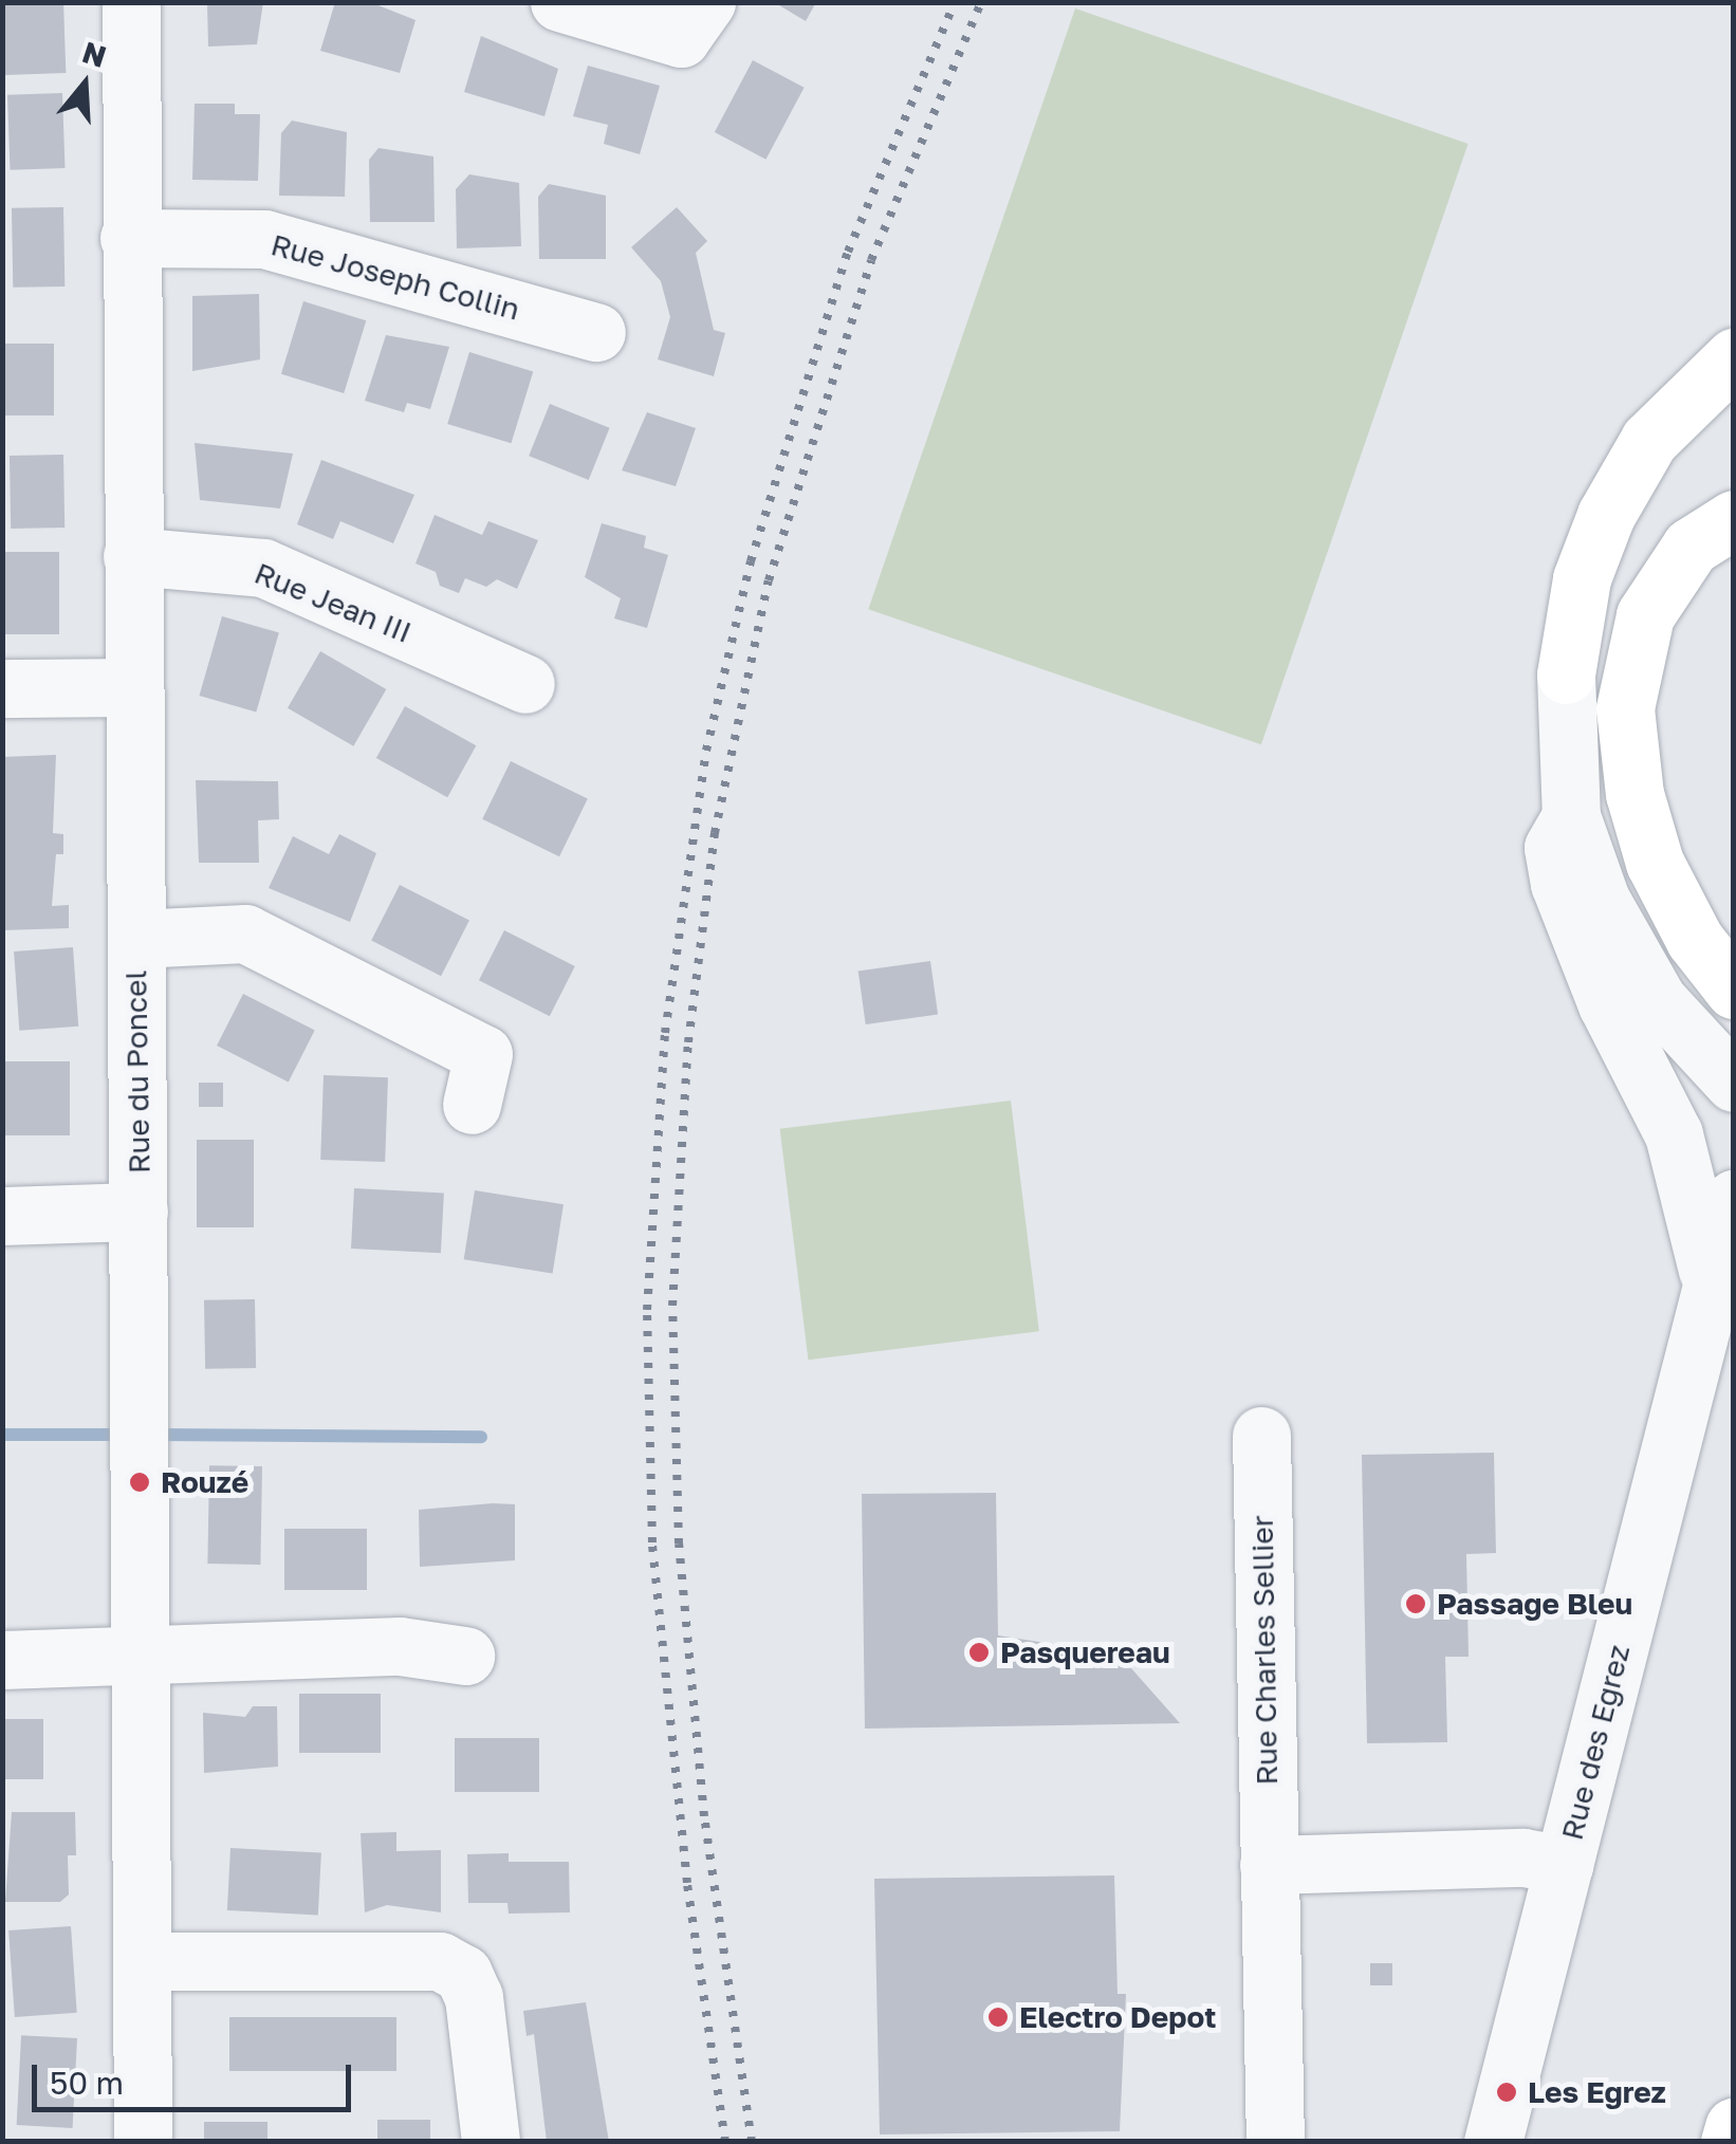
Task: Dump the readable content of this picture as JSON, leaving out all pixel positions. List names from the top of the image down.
{
  "streets": {
    "street": [
      "Rue Joseph Collin",
      "Rue Jean III",
      "Rue du Poncel",
      "Rue Charles Sellier",
      "Rue des Egrez"
    ]
  },
  "crossings": [
    ["Rue Joseph Collin", "Rue du Poncel"],
    ["Rue Jean III", "Rue du Poncel"]
  ],
  "places": [
    "Rouzé",
    "Passage Bleu",
    "Pasquereau",
    "Electro Depot",
    "Les Egrez"
  ],
  "scale_bar": "50 m",
  "north": "top"
}
